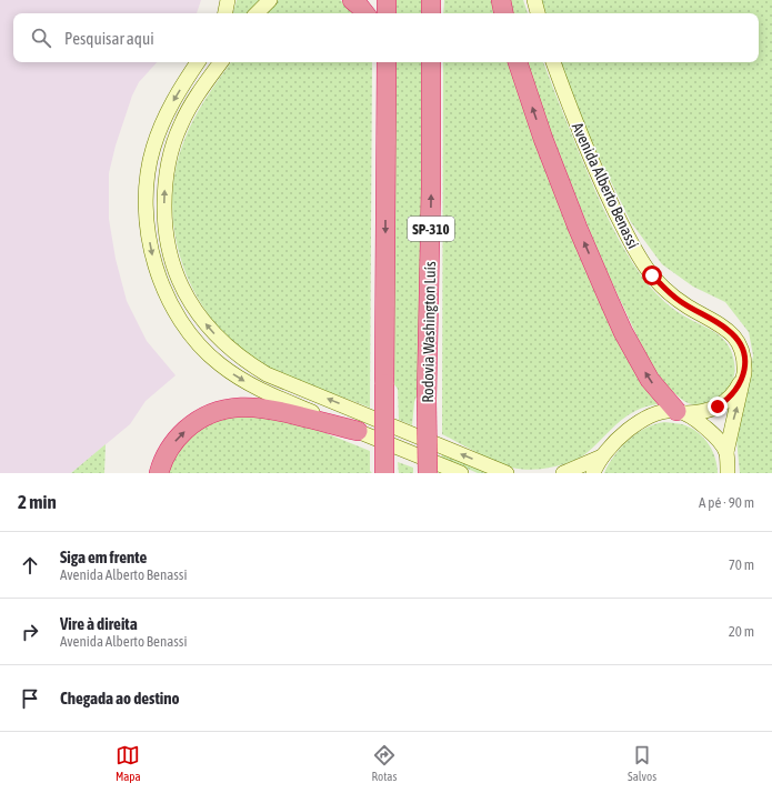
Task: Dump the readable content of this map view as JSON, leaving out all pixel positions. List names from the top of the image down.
{
  "streets": {
    "highway": ["SP-310", "Rodovia Washington Luís"],
    "main road": ["Avenida Alberto Benassi"]
  },
  "page": {
    "search": "Pesquisar aqui",
    "heading": ["2 min", "A pé · 90 m"],
    "list": [
      ["Siga em frente", "Avenida Alberto Benassi", "70 m"],
      ["Vire à direita", "Avenida Alberto Benassi", "20 m"],
      "Chegada ao destino"
    ],
    "nav": ["Mapa", "Rotas", "Salvos"]
  }
}
